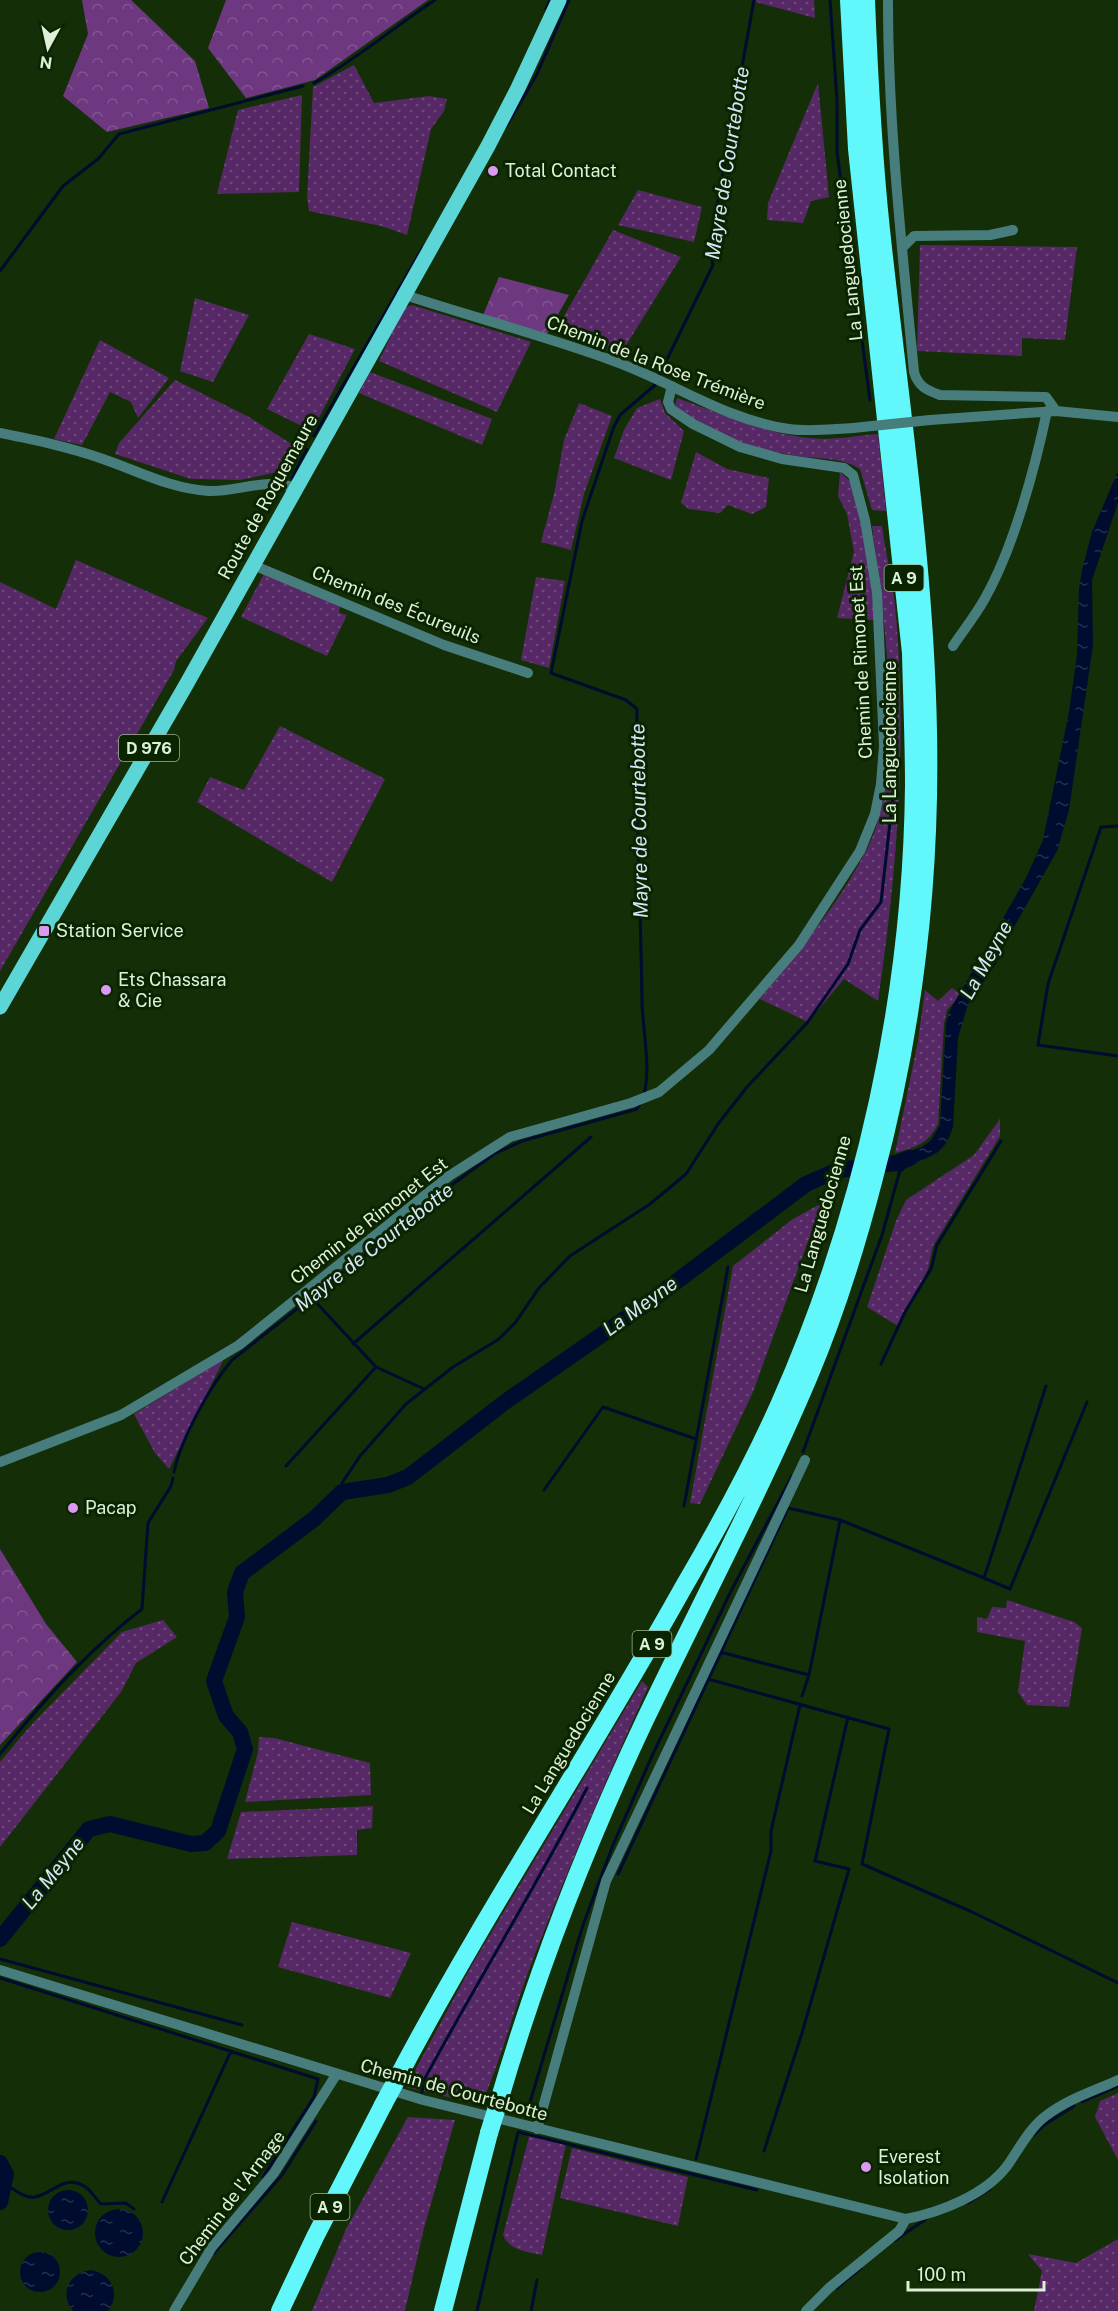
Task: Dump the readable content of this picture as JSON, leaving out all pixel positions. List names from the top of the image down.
{
  "streets": {
    "highway": ["La Languedocienne", "A 9"],
    "main road": ["Route de Roquemaure", "D 976"],
    "street": [
      "Chemin de la Rose Trémière",
      "Chemin des Écureuils",
      "Chemin de Rimonet Est",
      "Chemin de Courtebotte",
      "Chemin de l'Arnage"
    ]
  },
  "crossings": [
    ["Chemin de la Rose Trémière", "Route de Roquemaure"],
    ["Chemin de la Rose Trémière", "Chemin de Rimonet Est"],
    ["Route de Roquemaure", "Chemin des Écureuils"],
    ["Chemin de Courtebotte", "Chemin de l'Arnage"]
  ],
  "water": ["Mayre de Courtebotte", "La Meyne"],
  "places": {
    "other": [
      "Total Contact",
      "Ets Chassara & Cie",
      "Pacap",
      "Everest Isolation"
    ],
    "transit": ["Station Service"]
  },
  "scale_bar": "100 m",
  "north": "bottom"
}
